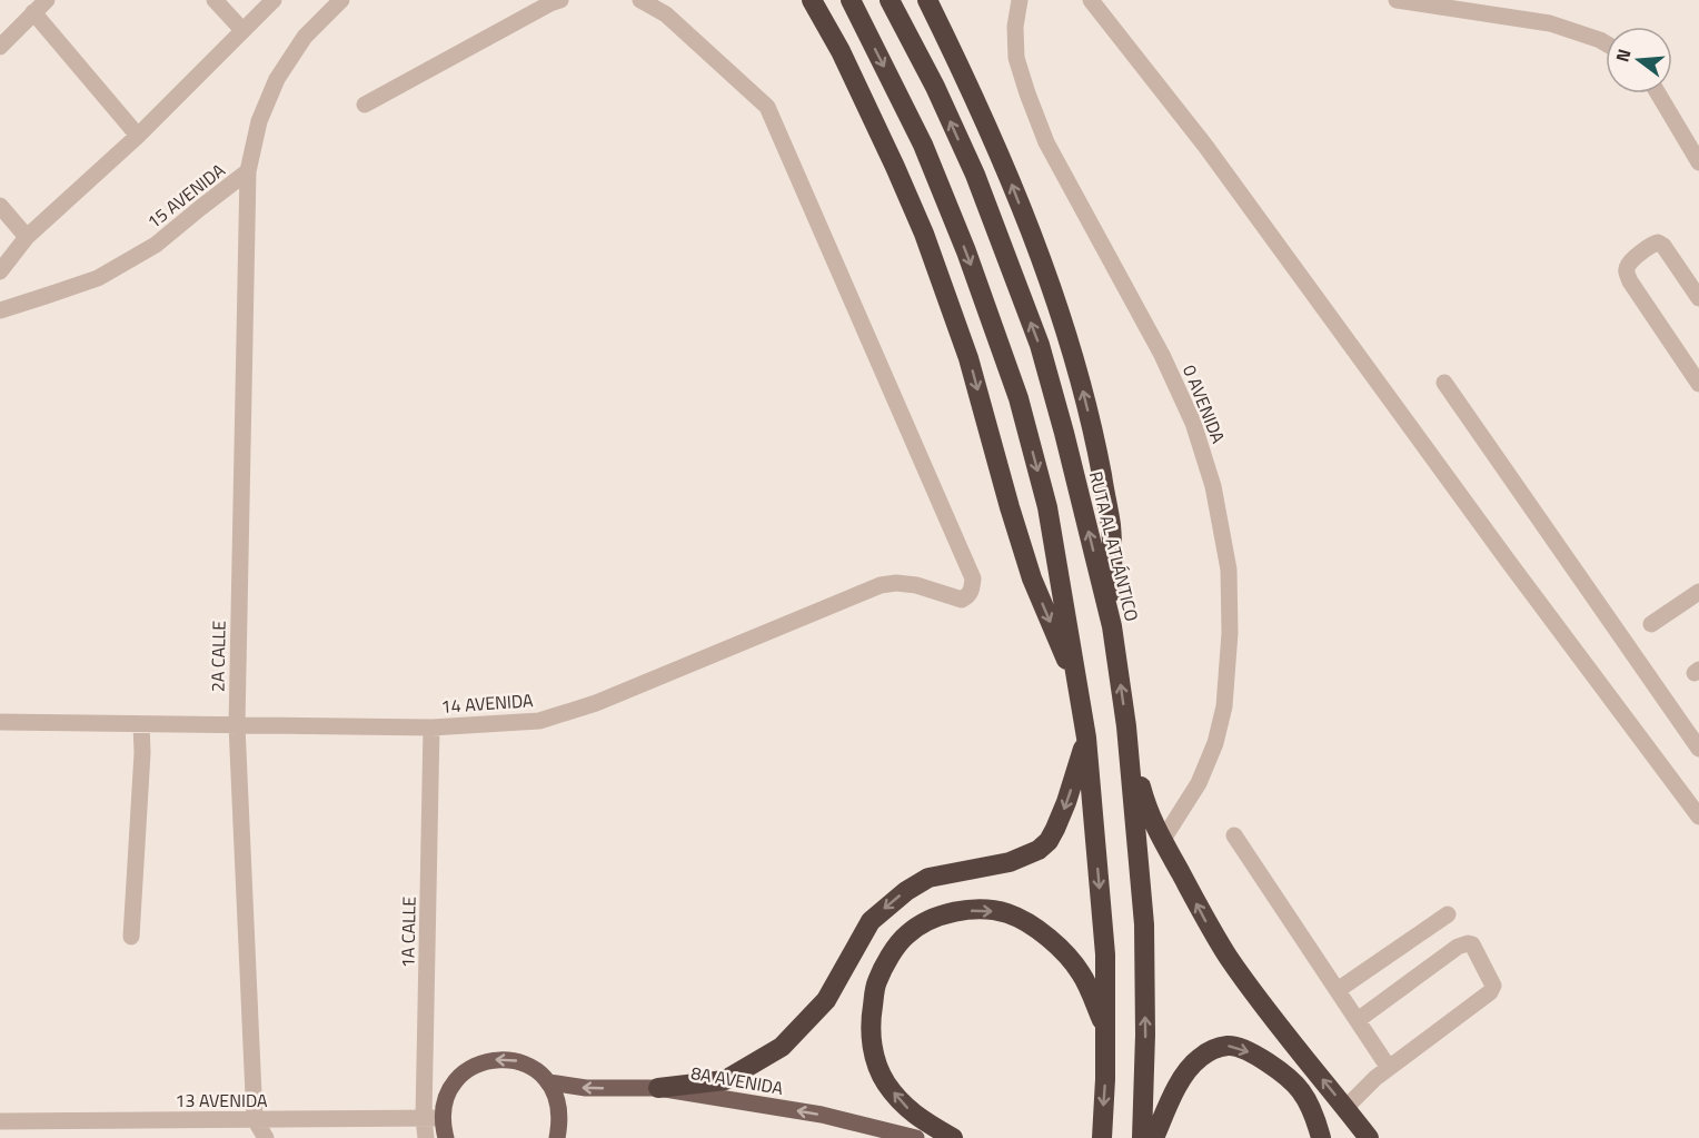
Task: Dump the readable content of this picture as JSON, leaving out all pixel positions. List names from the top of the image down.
{
  "streets": {
    "highway": ["RUTA AL ATLÁNTICO"],
    "main road": ["8A AVENIDA"],
    "street": [
      "15 AVENIDA",
      "0 AVENIDA",
      "2A CALLE",
      "14 AVENIDA",
      "1A CALLE",
      "13 AVENIDA"
    ]
  },
  "crossings": [
    ["15 AVENIDA", "2A CALLE"],
    ["2A CALLE", "14 AVENIDA"],
    ["2A CALLE", "13 AVENIDA"],
    ["14 AVENIDA", "1A CALLE"],
    ["1A CALLE", "13 AVENIDA"]
  ],
  "one_way": ["8A AVENIDA"],
  "north": "left"
}
